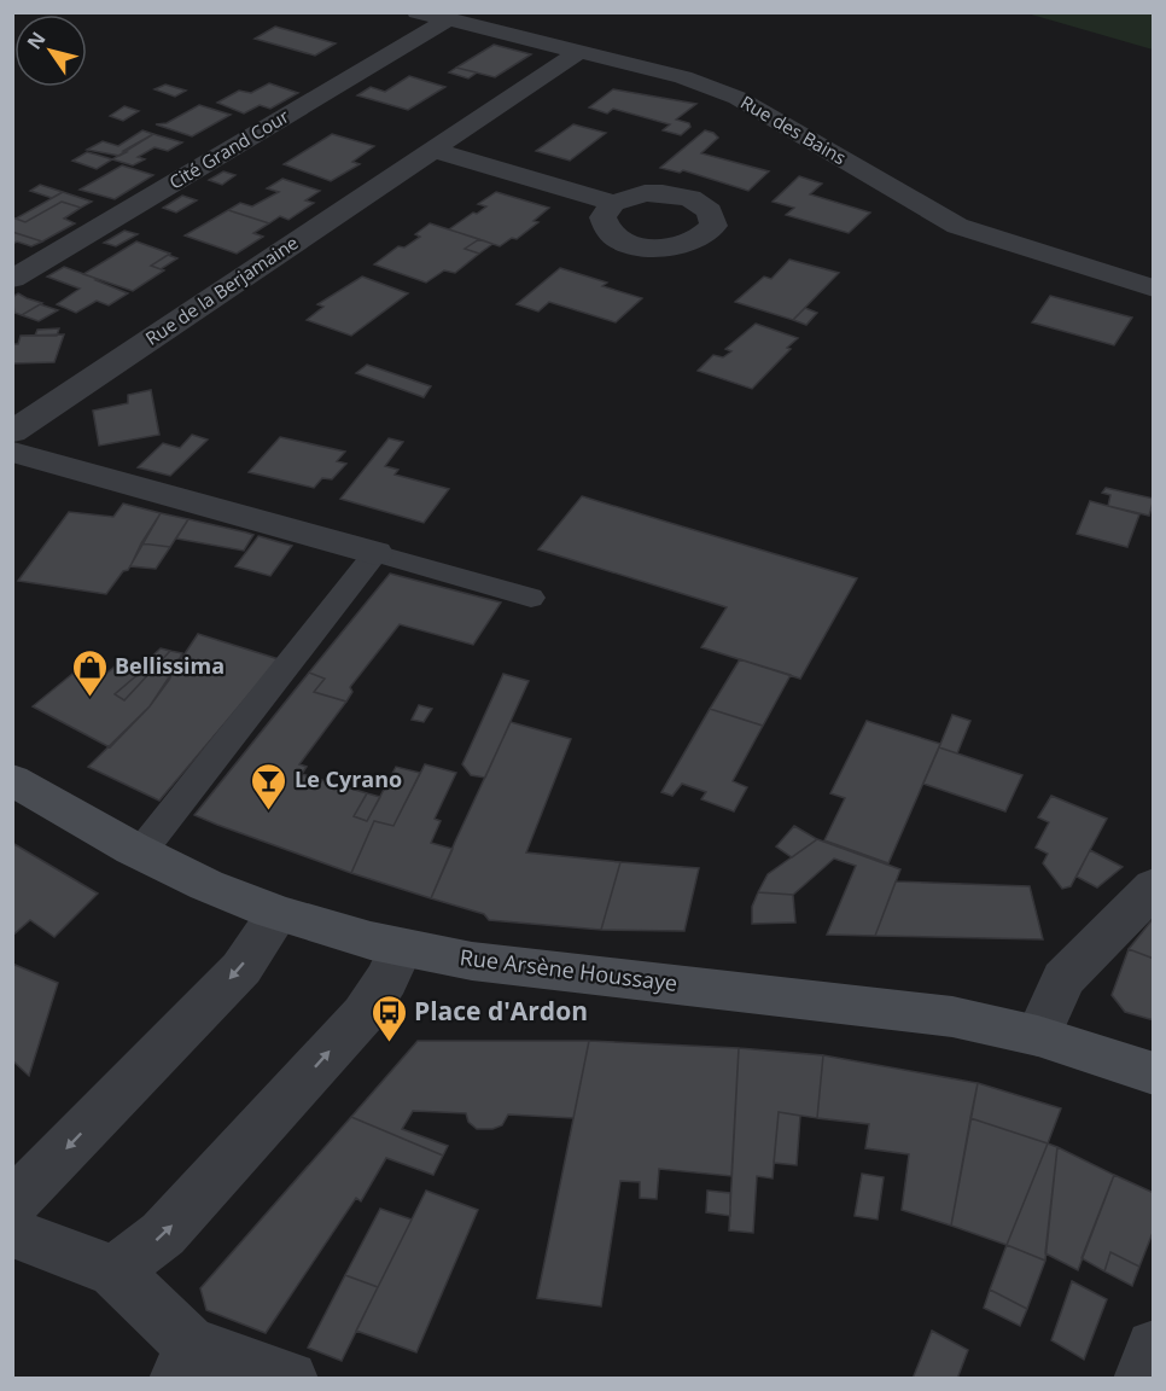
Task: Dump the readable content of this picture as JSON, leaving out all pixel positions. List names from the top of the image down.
{
  "streets": {
    "main road": ["Rue Arsène Houssaye"],
    "street": ["Rue des Bains", "Cité Grand Cour", "Rue de la Berjamaine"]
  },
  "crossings": [
    ["Rue des Bains", "Cité Grand Cour"],
    ["Rue des Bains", "Rue de la Berjamaine"]
  ],
  "places": {
    "shop": ["Bellissima"],
    "bar": ["Le Cyrano"],
    "bus stop": ["Place d'Ardon"]
  },
  "north": "top left"
}
